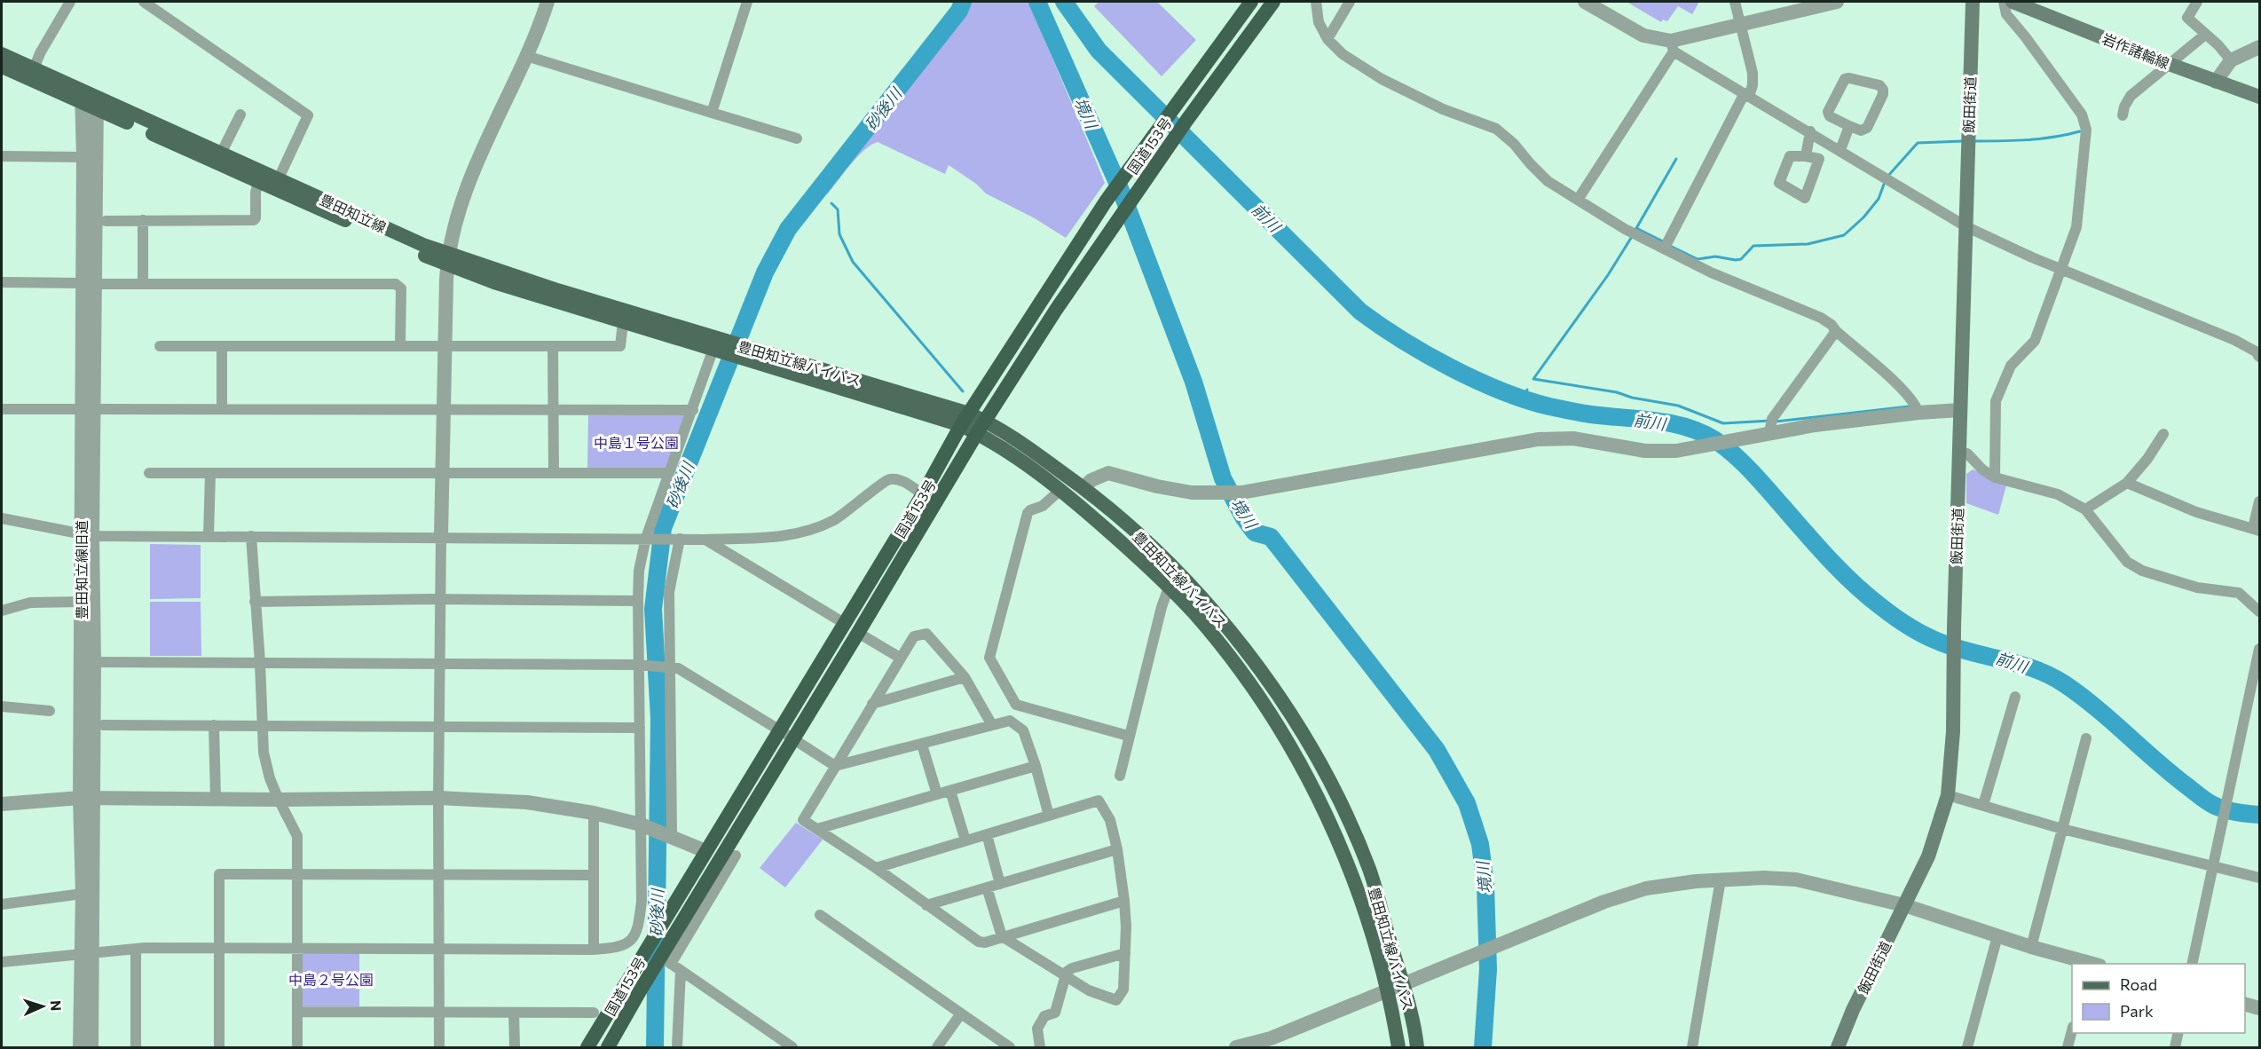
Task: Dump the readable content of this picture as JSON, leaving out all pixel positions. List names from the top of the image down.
{
  "streets": {
    "highway": ["国道153号"],
    "main road": [
      "岩作諸輪線",
      "飯田街道",
      "豊田知立線",
      "豊田知立線バイパス"
    ],
    "street": ["豊田知立線旧道"]
  },
  "crossings": [
    ["国道153号", "豊田知立線バイパス"],
    ["豊田知立線", "豊田知立線バイパス"],
    ["豊田知立線", "豊田知立線旧道"]
  ],
  "water": ["砂後川", "境川", "前川"],
  "parks": ["中島１号公園", "中島２号公園"],
  "legend": ["Road", "Park"],
  "north": "right"
}
